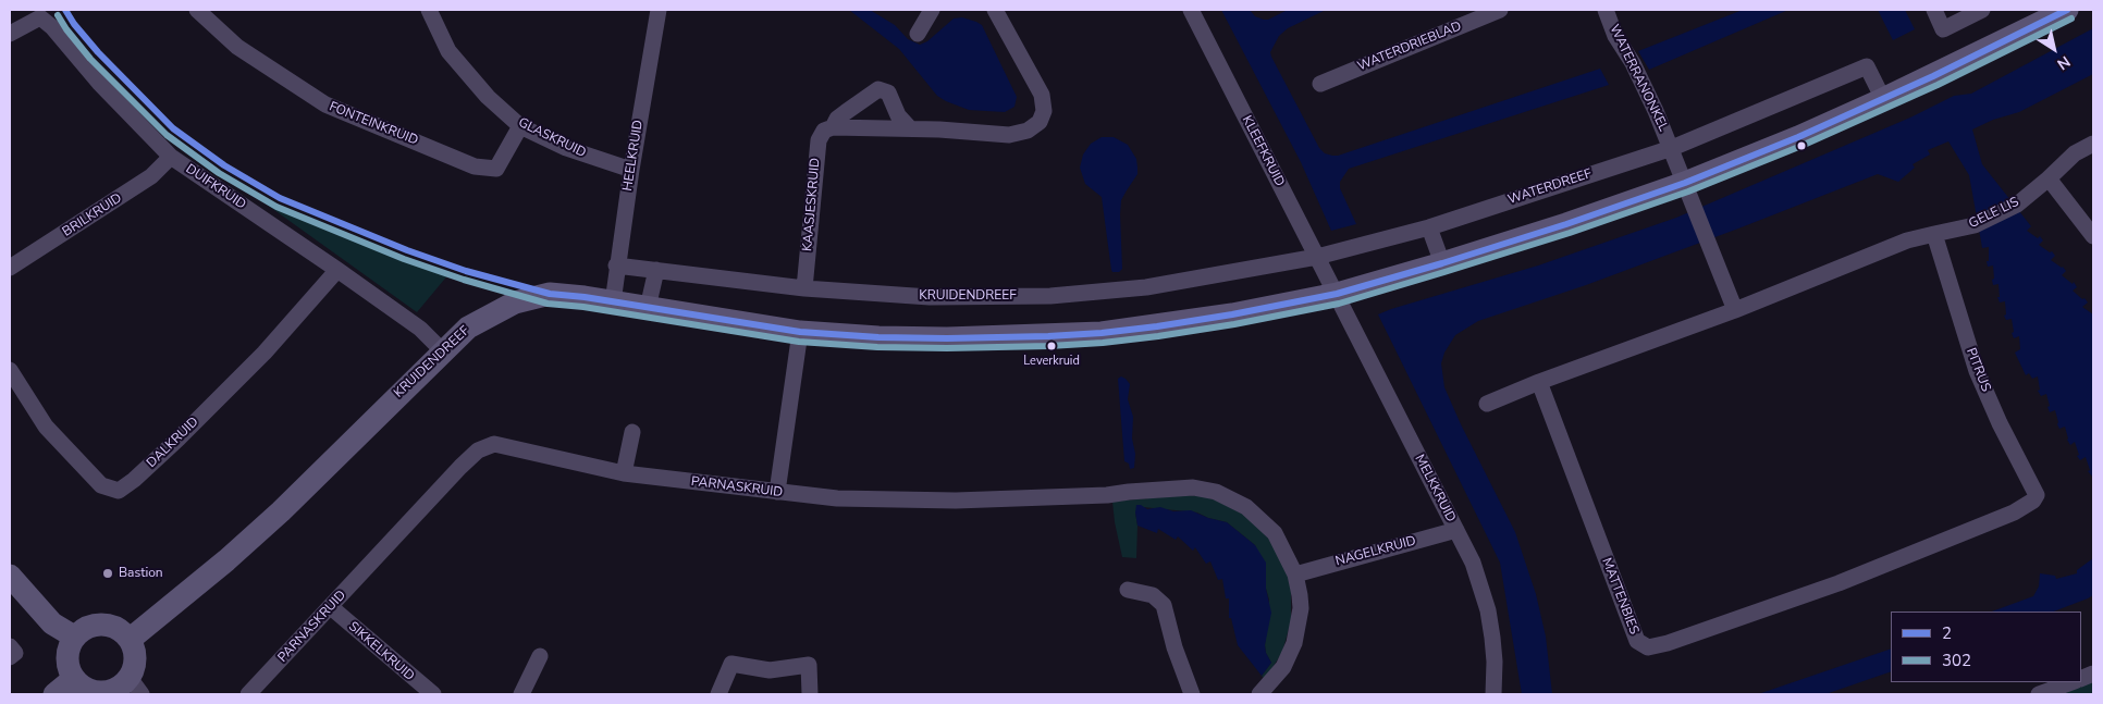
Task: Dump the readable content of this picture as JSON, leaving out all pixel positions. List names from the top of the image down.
{
  "streets": {
    "street": [
      "WATERDRIEBLAD",
      "WATERRANONKEL",
      "FONTEINKRUID",
      "GLASKRUID",
      "KLEEFKRUID",
      "HEELKRUID",
      "DUIFKRUID",
      "WATERDREEF",
      "KAASJESKRUID",
      "GELE LIS",
      "BRILKRUID",
      "KRUIDENDREEF",
      "PITRUS",
      "DALKRUID",
      "PARNASKRUID",
      "MELKKRUID",
      "NAGELKRUID",
      "MATTENBIES",
      "SIKKELKRUID"
    ]
  },
  "crossings": [
    ["WATERRANONKEL", "WATERDREEF"],
    ["FONTEINKRUID", "GLASKRUID"],
    ["GLASKRUID", "HEELKRUID"],
    ["KLEEFKRUID", "WATERDREEF"],
    ["KLEEFKRUID", "KRUIDENDREEF"],
    ["KLEEFKRUID", "MELKKRUID"],
    ["HEELKRUID", "KRUIDENDREEF"],
    ["DUIFKRUID", "BRILKRUID"],
    ["DUIFKRUID", "KRUIDENDREEF"],
    ["DUIFKRUID", "DALKRUID"],
    ["WATERDREEF", "KRUIDENDREEF"],
    ["KAASJESKRUID", "KRUIDENDREEF"],
    ["GELE LIS", "PITRUS"],
    ["KRUIDENDREEF", "MELKKRUID"],
    ["PITRUS", "MATTENBIES"],
    ["PARNASKRUID", "NAGELKRUID"],
    ["PARNASKRUID", "SIKKELKRUID"],
    ["MELKKRUID", "NAGELKRUID"]
  ],
  "places": ["Leverkruid", "Bastion"],
  "lines": ["transit line 2", "transit line 302"],
  "legend": ["2", "302"],
  "north": "bottom right"
}
